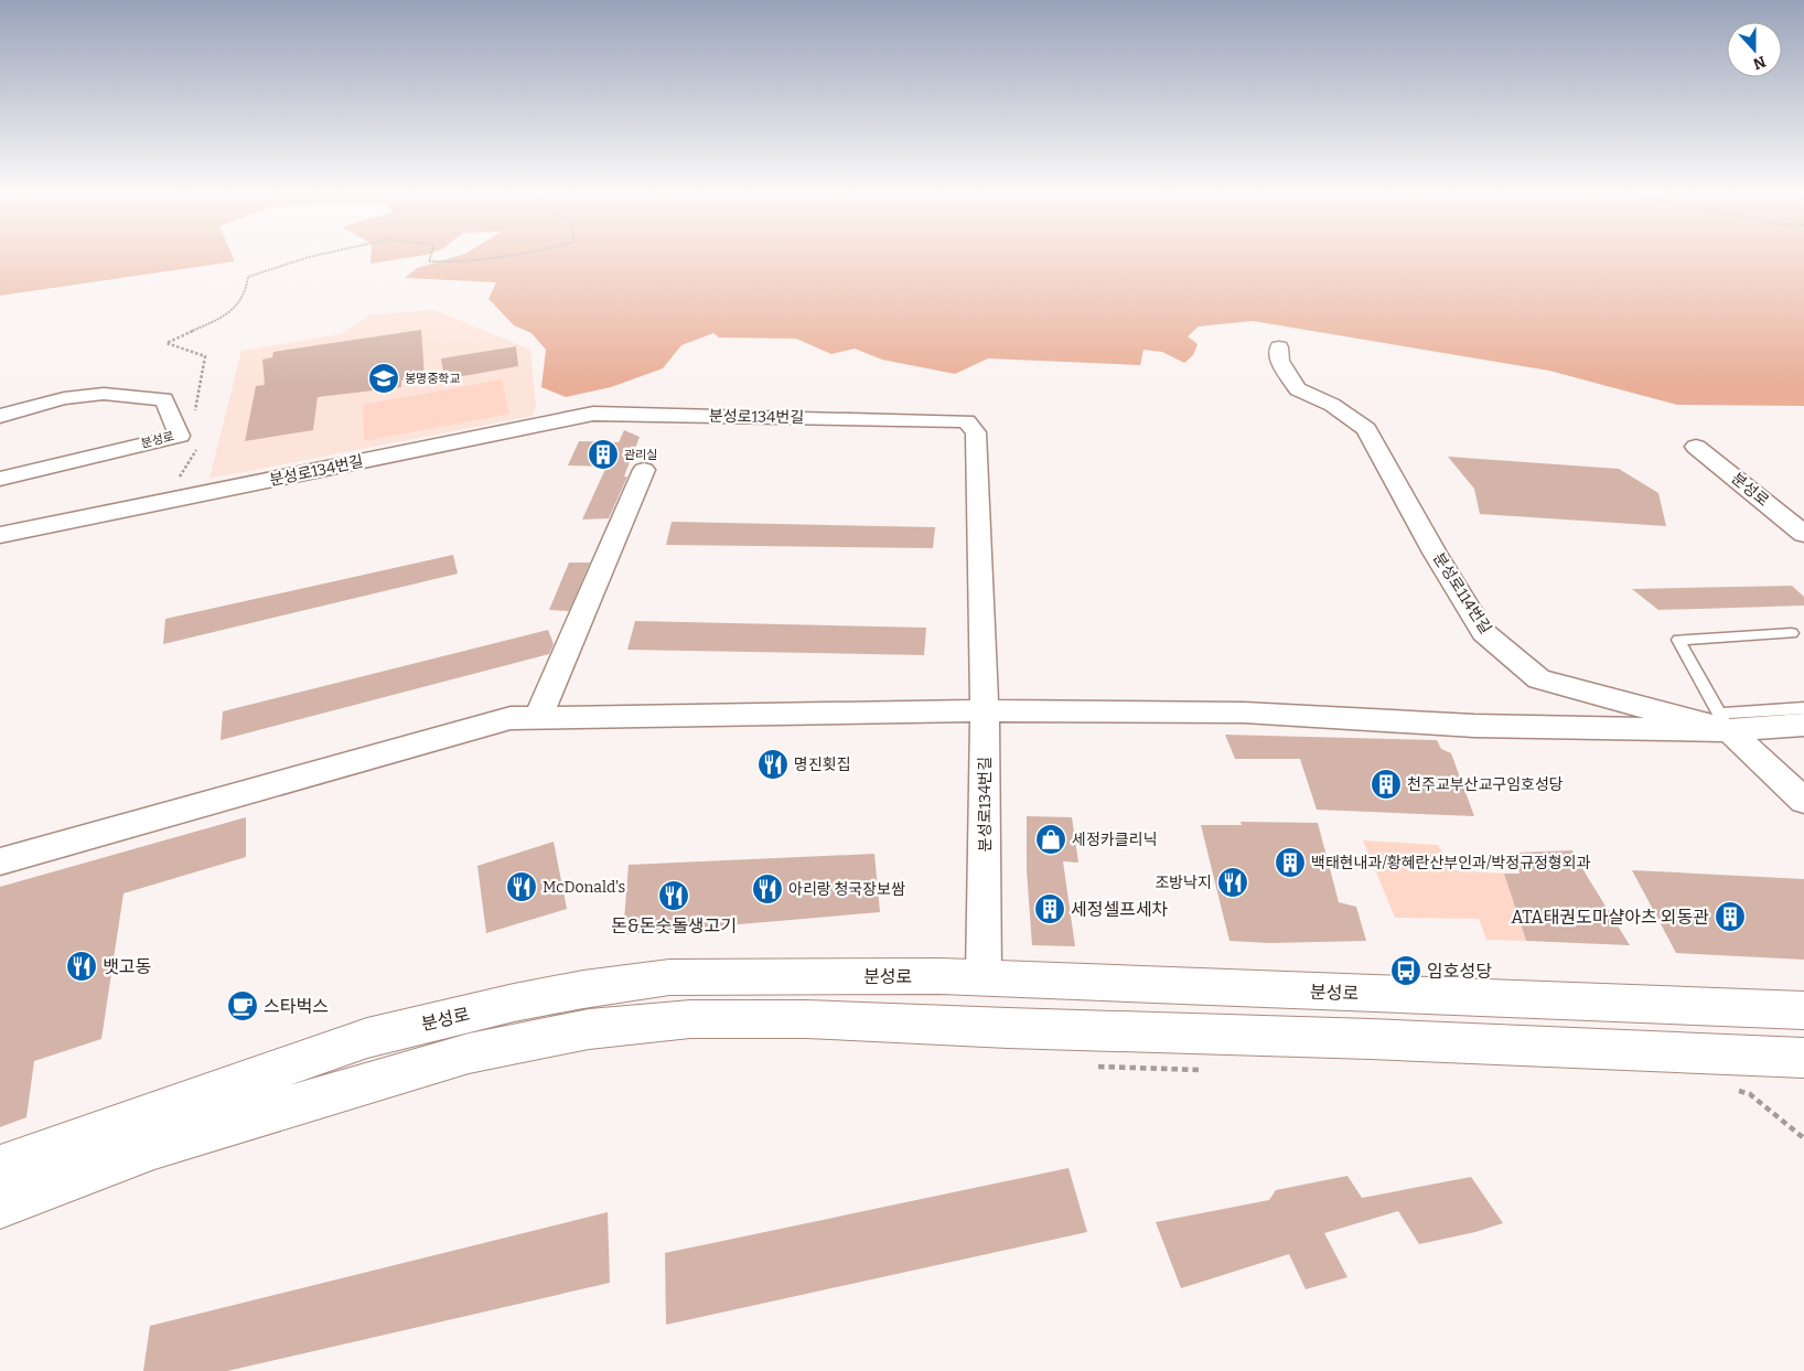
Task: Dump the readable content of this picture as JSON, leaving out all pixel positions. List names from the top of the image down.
{
  "streets": {
    "main road": ["분성로"],
    "street": ["분성로134번길", "분성로114번길"]
  },
  "crossings": [
    ["분성로134번길", "분성로"]
  ],
  "places": {
    "school or university": ["봉명중학교"],
    "building": [
      "관리실",
      "천주교부산교구임호성당",
      "백태현내과/황혜란산부인과/박정규정형외과",
      "세정셀프세차",
      "ATA태권도마샬아츠 외동관"
    ],
    "restaurant": [
      "명진횟집",
      "조방낙지",
      "McDonald's",
      "아리랑 청국장보쌈",
      "돈&돈숫돌생고기",
      "뱃고동"
    ],
    "shop": ["세정카클리닉"],
    "bus stop": ["임호성당"],
    "cafe": ["스타벅스"]
  },
  "north": "bottom"
}
